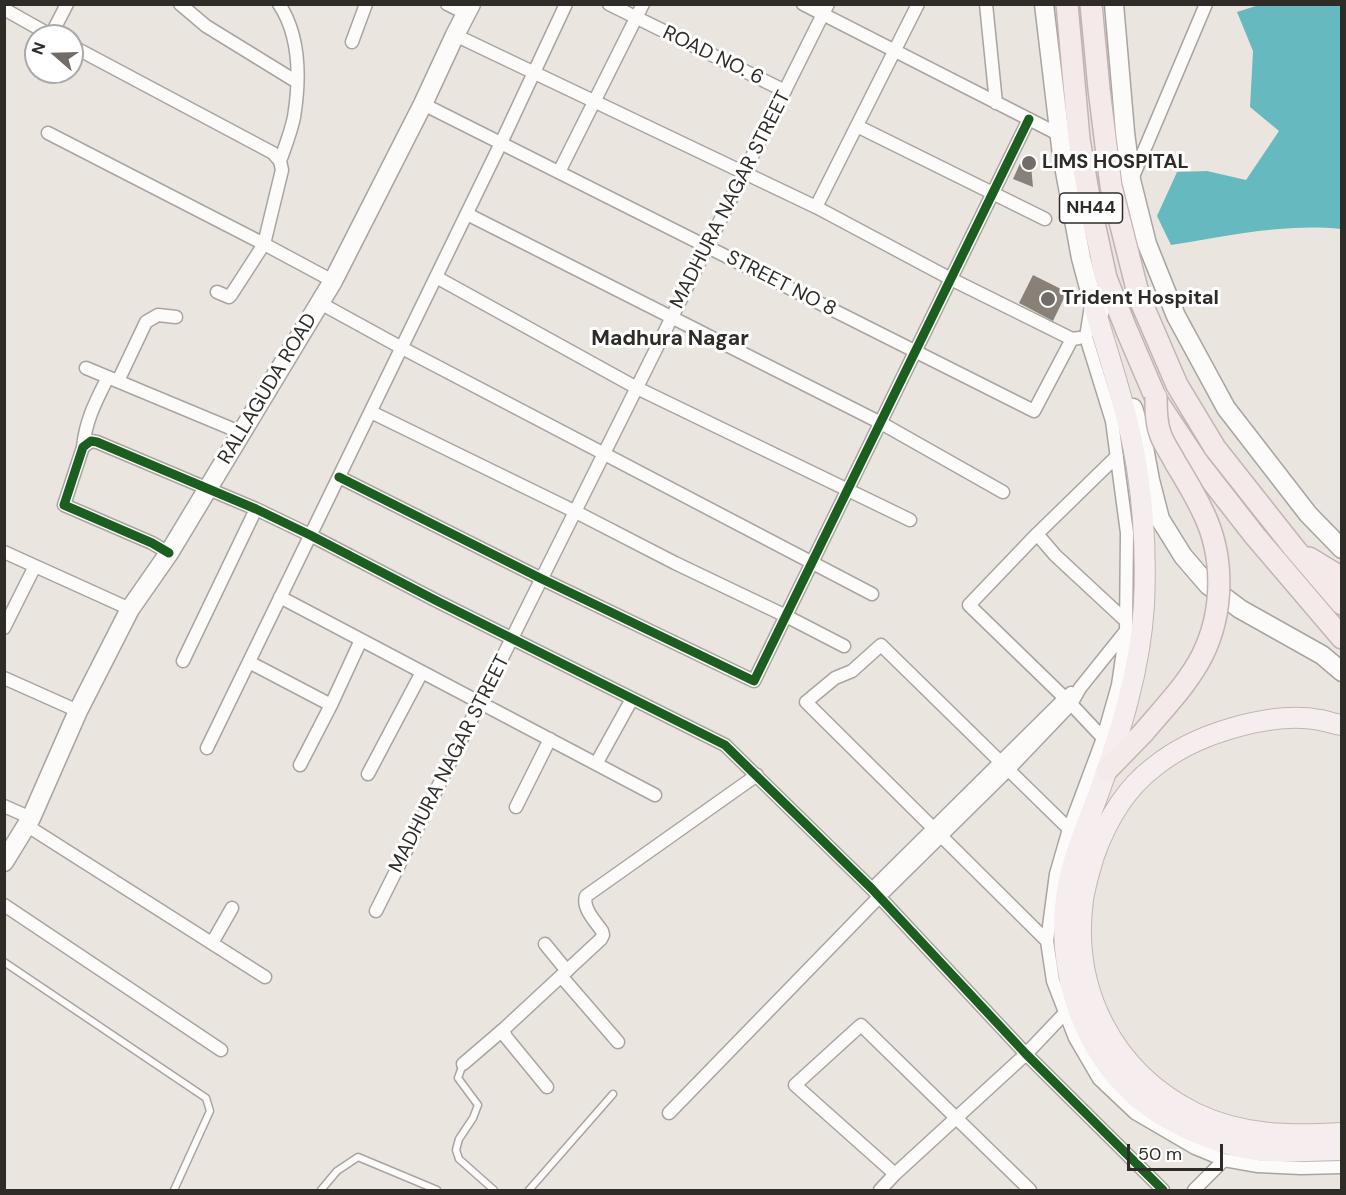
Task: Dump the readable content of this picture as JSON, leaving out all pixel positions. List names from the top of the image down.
{
  "streets": {
    "highway": ["NH44"],
    "main road": ["RALLAGUDA ROAD"],
    "street": ["ROAD NO. 6", "MADHURA NAGAR STREET", "STREET NO 8"]
  },
  "crossings": [
    ["ROAD NO. 6", "MADHURA NAGAR STREET"],
    ["MADHURA NAGAR STREET", "STREET NO 8"],
    ["STREET NO 8", "RALLAGUDA ROAD"]
  ],
  "districts": ["Madhura Nagar"],
  "places": ["LIMS HOSPITAL", "Trident Hospital"],
  "scale_bar": "50 m",
  "north": "left"
}
